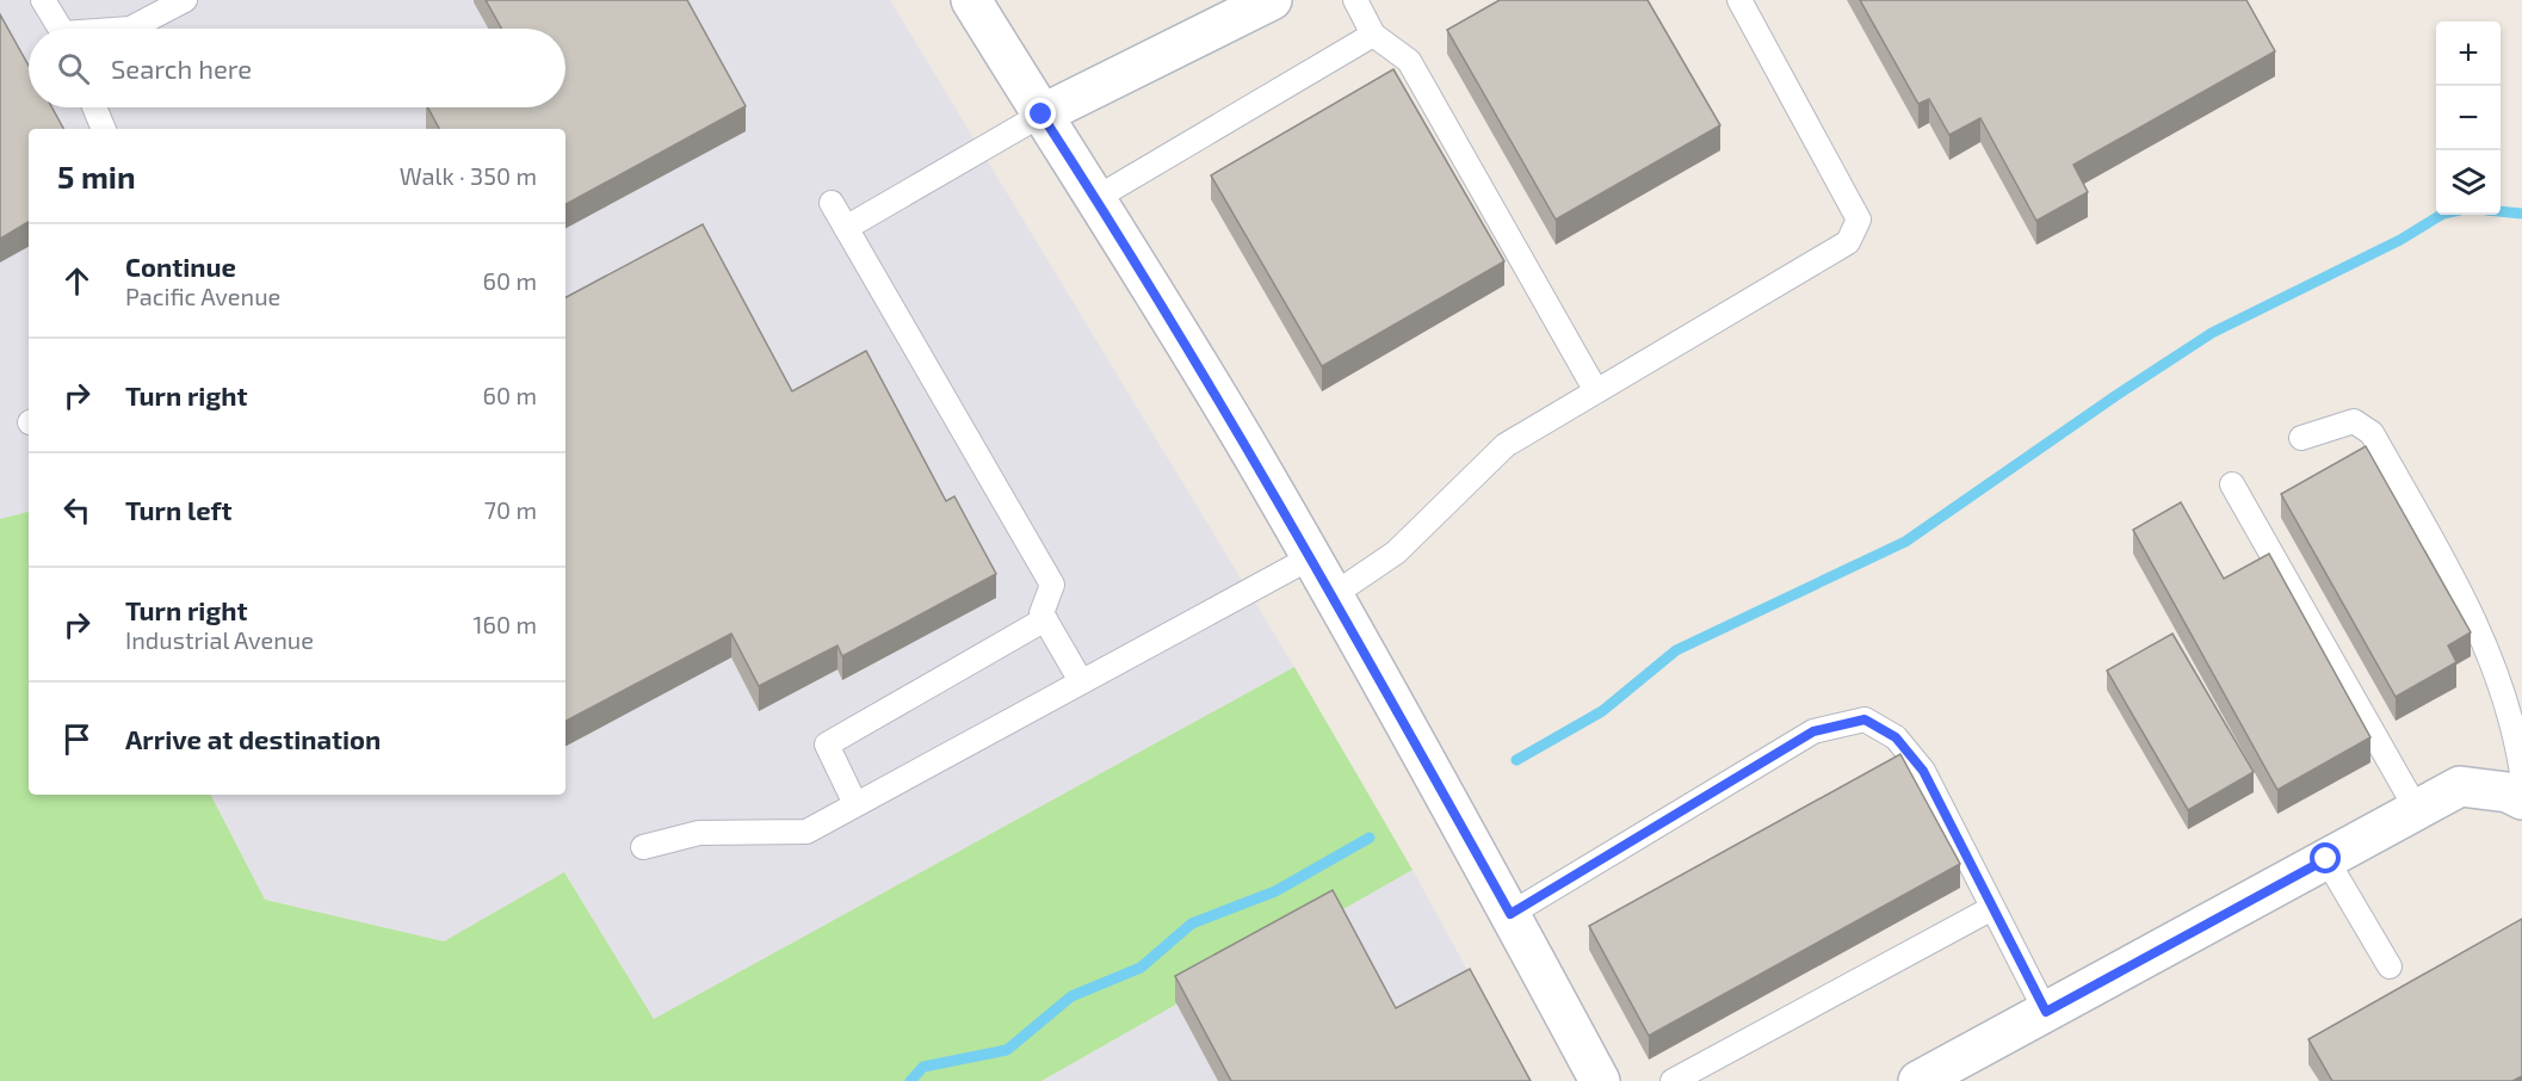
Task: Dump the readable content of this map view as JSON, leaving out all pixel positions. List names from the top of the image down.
{
  "page": {
    "map_buttons": ["+", "−"],
    "search": "Search here",
    "heading": ["5 min", "Walk · 350 m"],
    "list": [
      ["Continue", "Pacific Avenue", "60 m"],
      ["Turn right", "60 m"],
      ["Turn left", "70 m"],
      ["Turn right", "Industrial Avenue", "160 m"],
      "Arrive at destination"
    ]
  }
}
